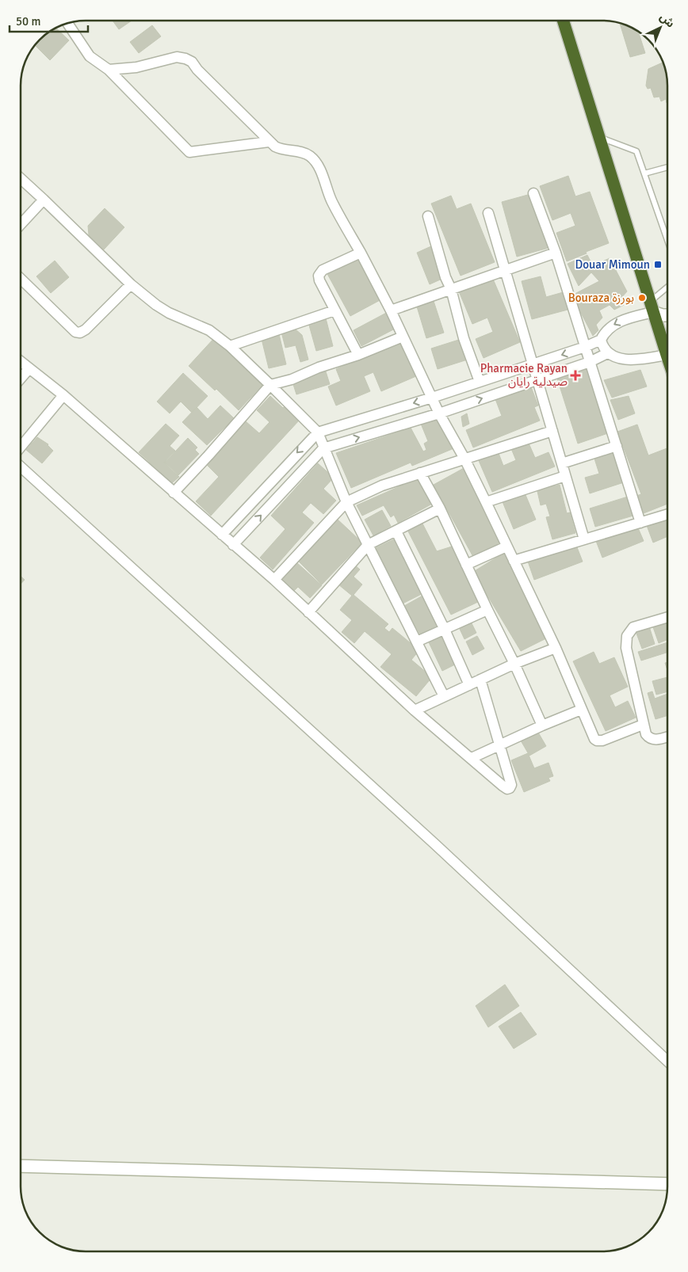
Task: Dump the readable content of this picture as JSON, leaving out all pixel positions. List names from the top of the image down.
{
  "places": {
    "transit": ["Douar Mimoun"],
    "other": ["Bouraza بورزة"],
    "health": ["Pharmacie Rayan صيدلية رايان"]
  },
  "scale_bar": "50 m",
  "north": "top right"
}
